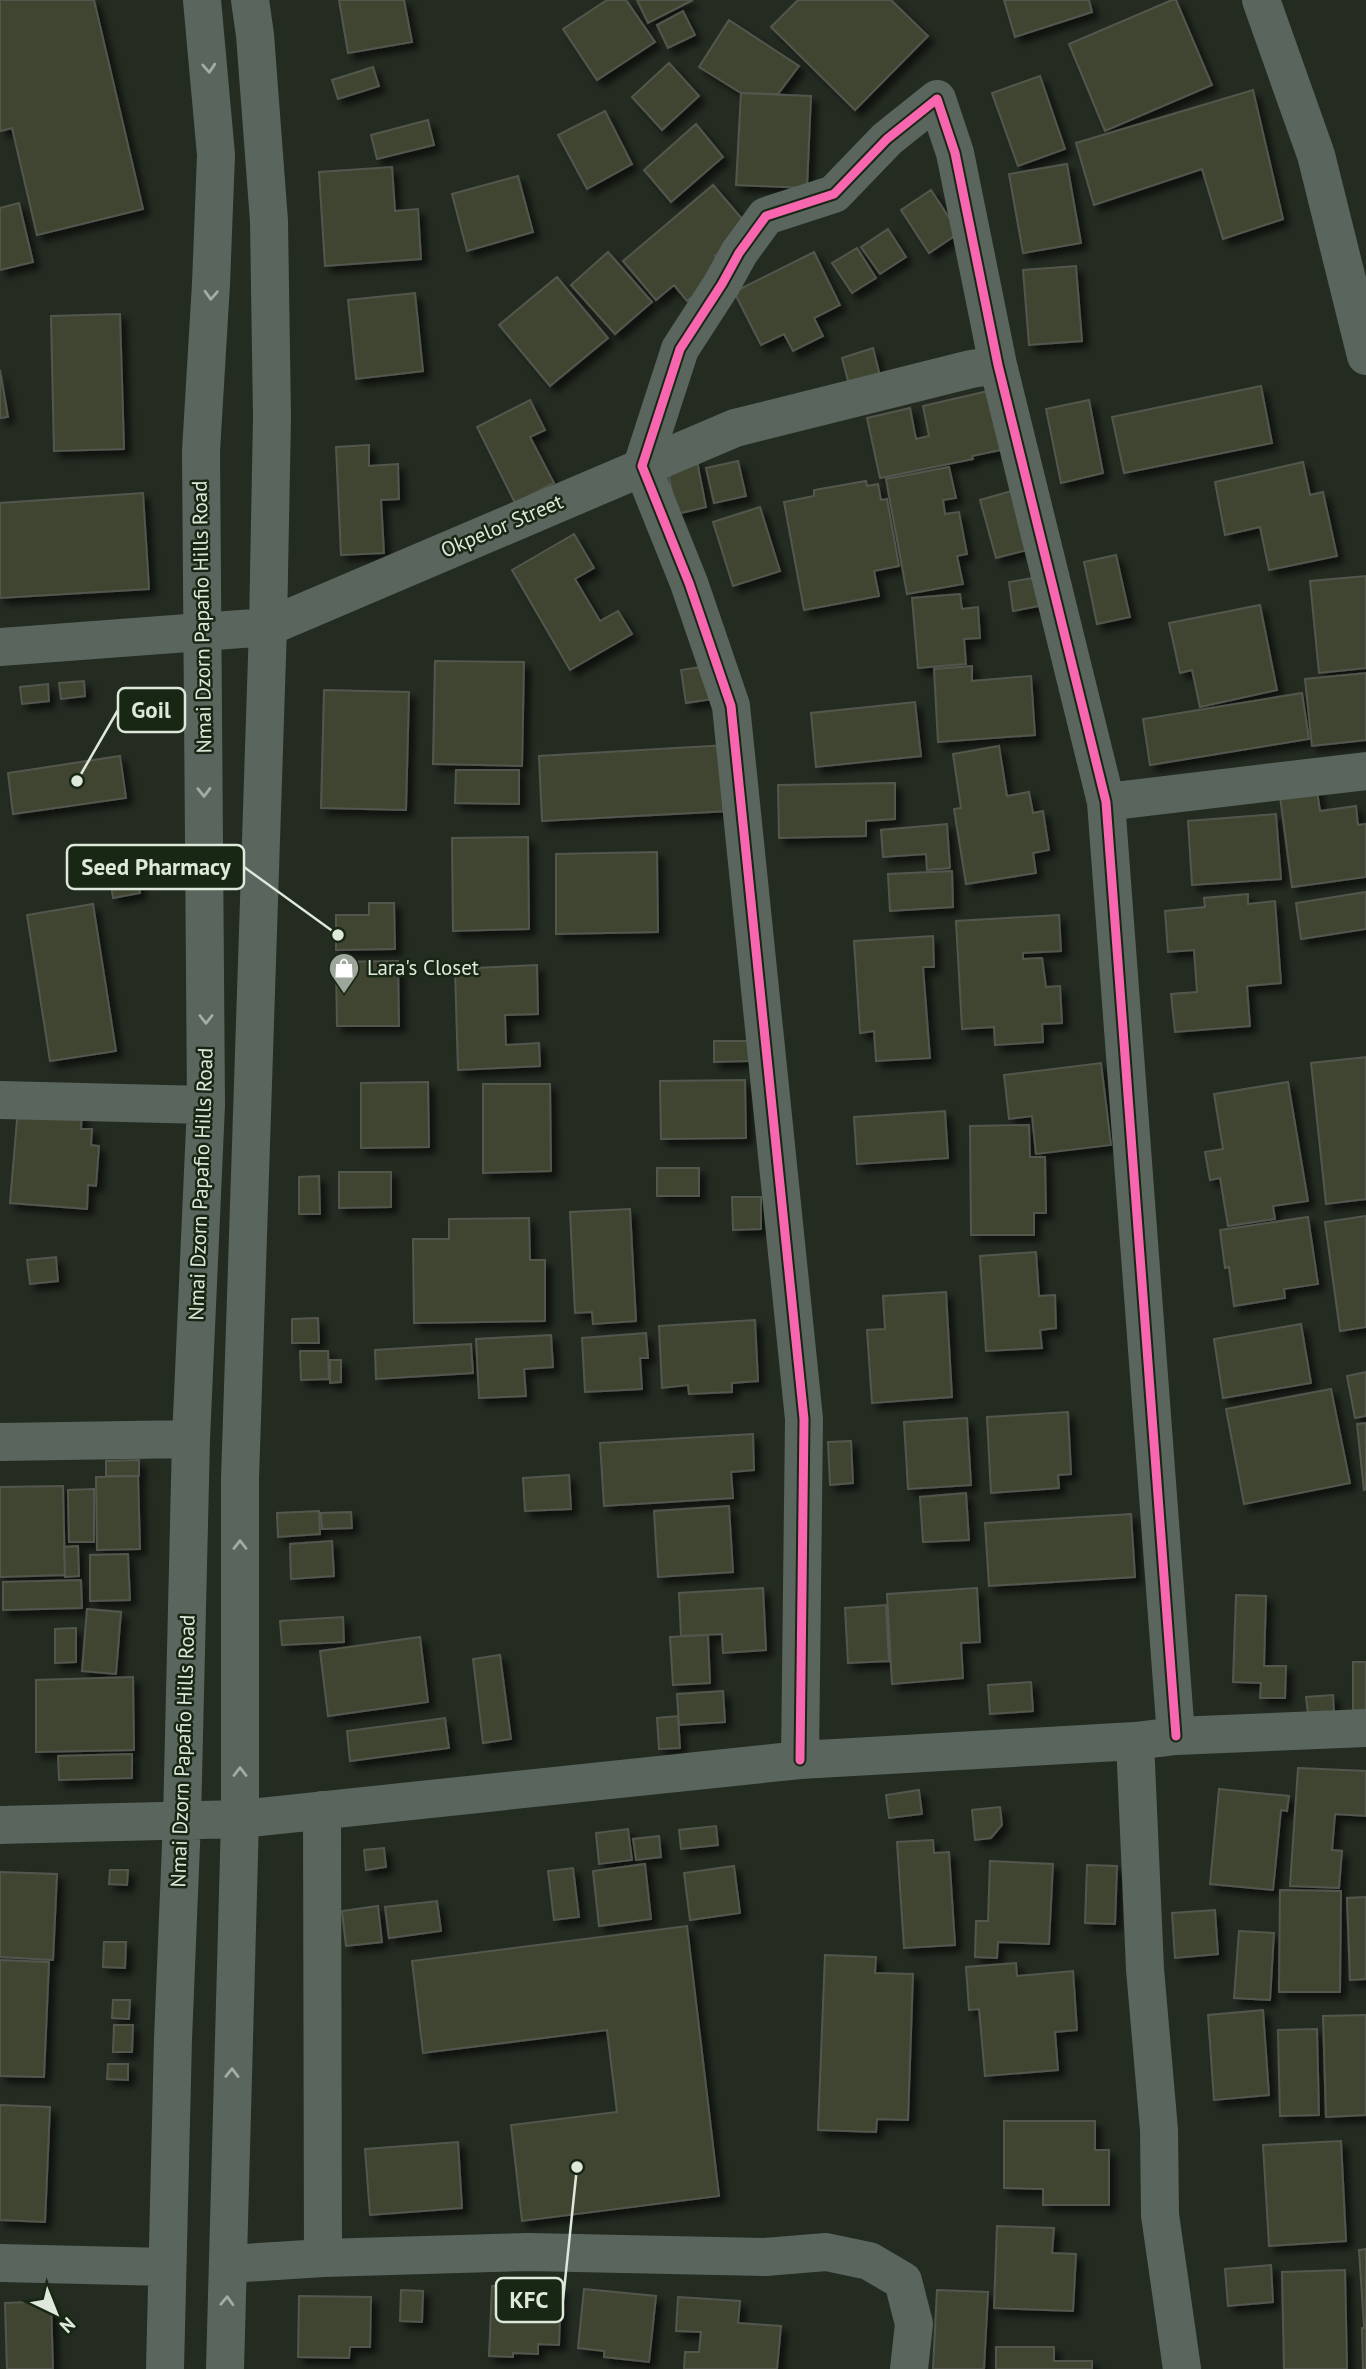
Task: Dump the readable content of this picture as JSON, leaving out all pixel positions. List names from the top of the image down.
{
  "streets": {
    "street": ["Okpelor Street", "Nmai Dzorn Papafio Hills Road"]
  },
  "crossings": [
    ["Okpelor Street", "Nmai Dzorn Papafio Hills Road"]
  ],
  "places": {
    "other": ["Goil", "Seed Pharmacy", "KFC"],
    "shop": ["Lara's Closet"]
  },
  "north": "bottom right"
}
